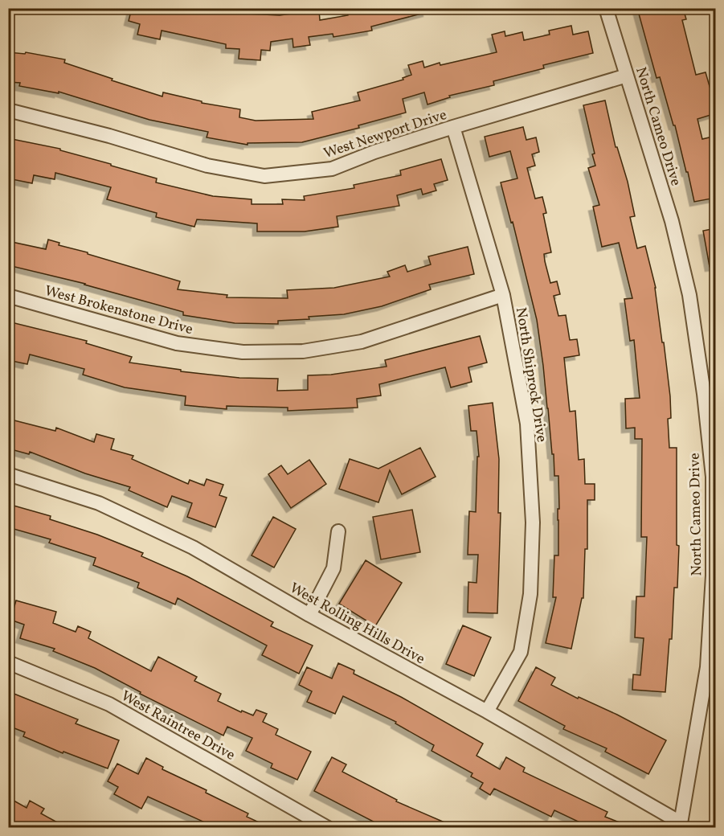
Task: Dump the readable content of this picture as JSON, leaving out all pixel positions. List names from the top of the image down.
{
  "streets": {
    "street": [
      "North Cameo Drive",
      "West Newport Drive",
      "West Brokenstone Drive",
      "North Shiprock Drive",
      "West Rolling Hills Drive",
      "West Raintree Drive"
    ]
  },
  "crossings": [
    ["North Cameo Drive", "West Newport Drive"],
    ["North Cameo Drive", "West Rolling Hills Drive"],
    ["West Newport Drive", "North Shiprock Drive"],
    ["West Brokenstone Drive", "North Shiprock Drive"],
    ["North Shiprock Drive", "West Rolling Hills Drive"]
  ]
}
